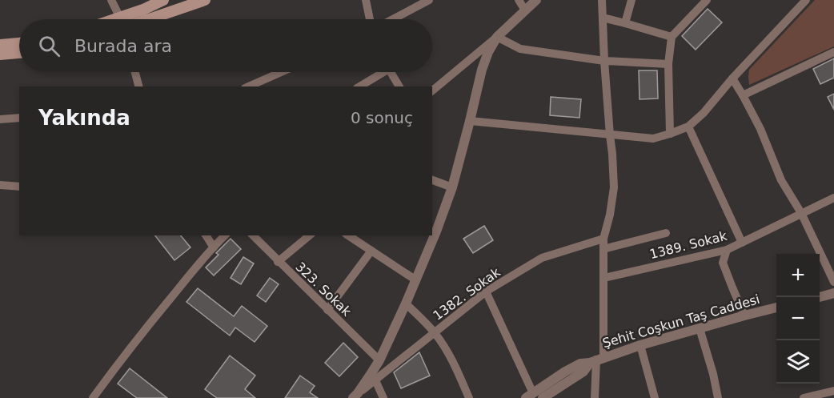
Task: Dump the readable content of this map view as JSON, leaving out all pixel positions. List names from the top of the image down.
{
  "streets": {
    "street": [
      "1389. Sokak",
      "323. Sokak",
      "1382. Sokak",
      "Şehit Coşkun Taş Caddesi"
    ]
  },
  "page": {
    "search": "Burada ara",
    "heading": ["Yakında", "0 sonuç"],
    "map_buttons": ["+", "−"]
  }
}
